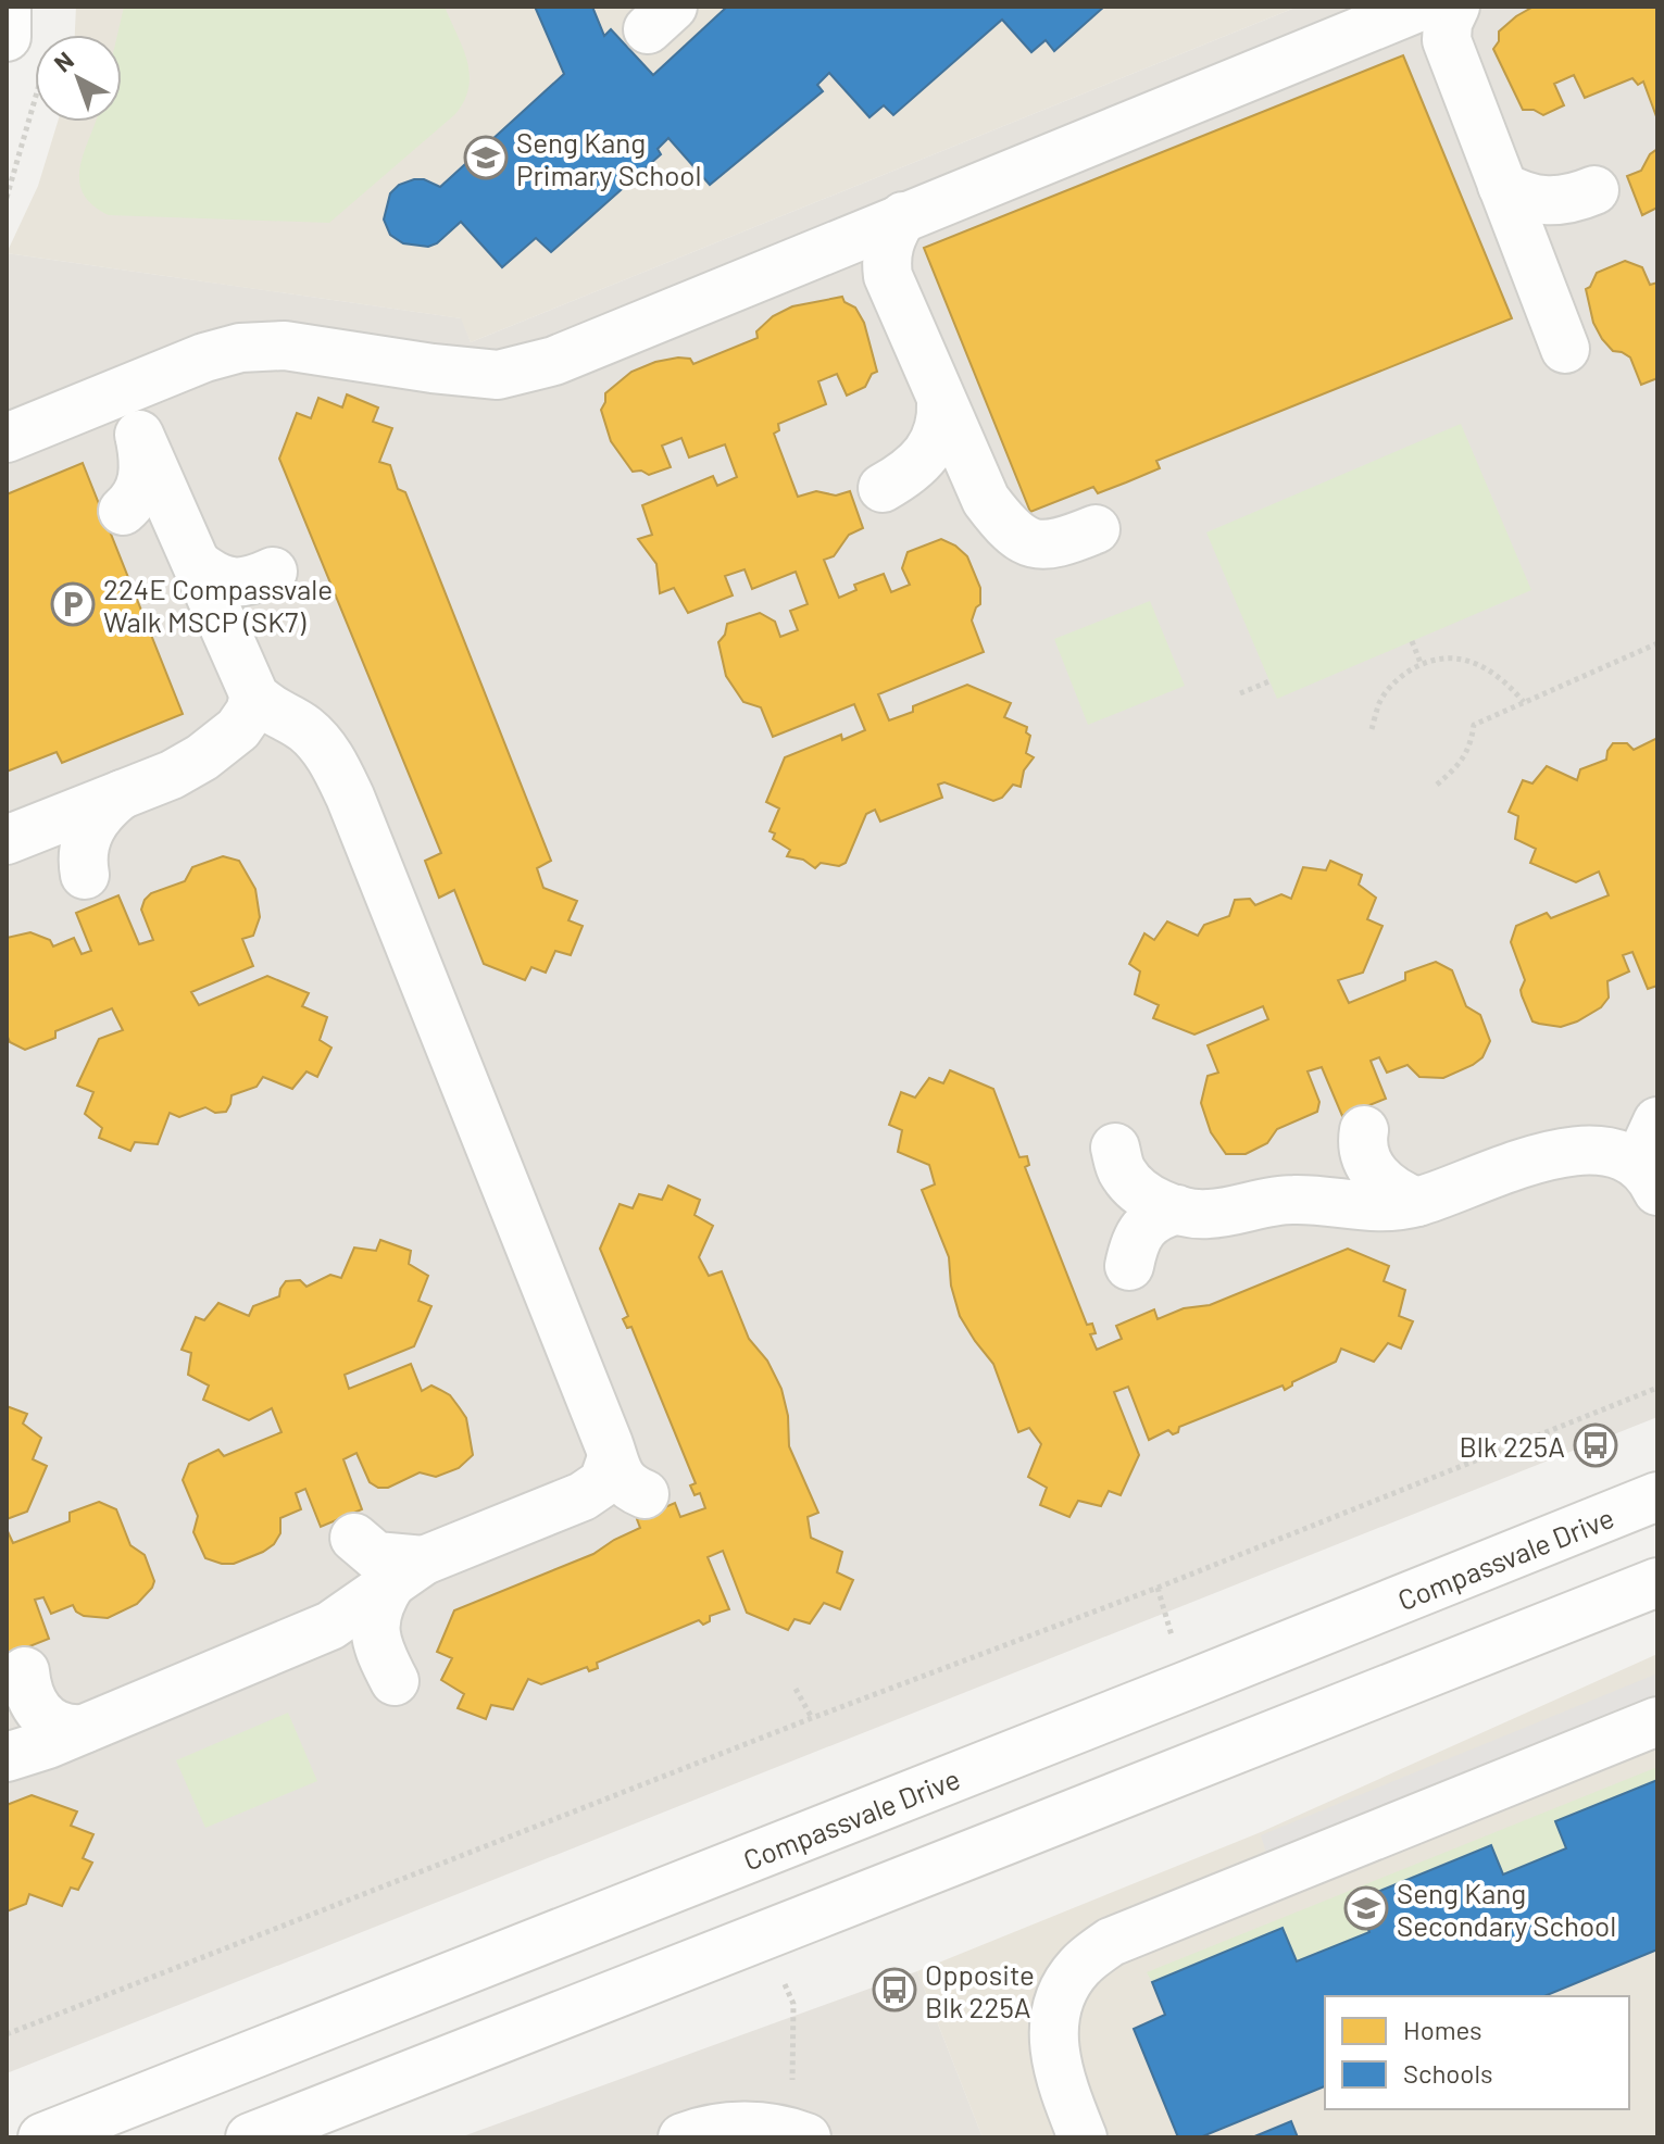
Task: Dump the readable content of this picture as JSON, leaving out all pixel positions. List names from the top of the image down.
{
  "streets": {
    "street": ["Compassvale Drive"]
  },
  "places": {
    "school or university": ["Seng Kang Primary School", "Seng Kang Secondary School"],
    "parking": ["224E Compassvale Walk MSCP (SK7)"],
    "bus stop": ["Blk 225A", "Opposite Blk 225A"]
  },
  "legend": ["Homes", "Schools"],
  "north": "top left"
}
